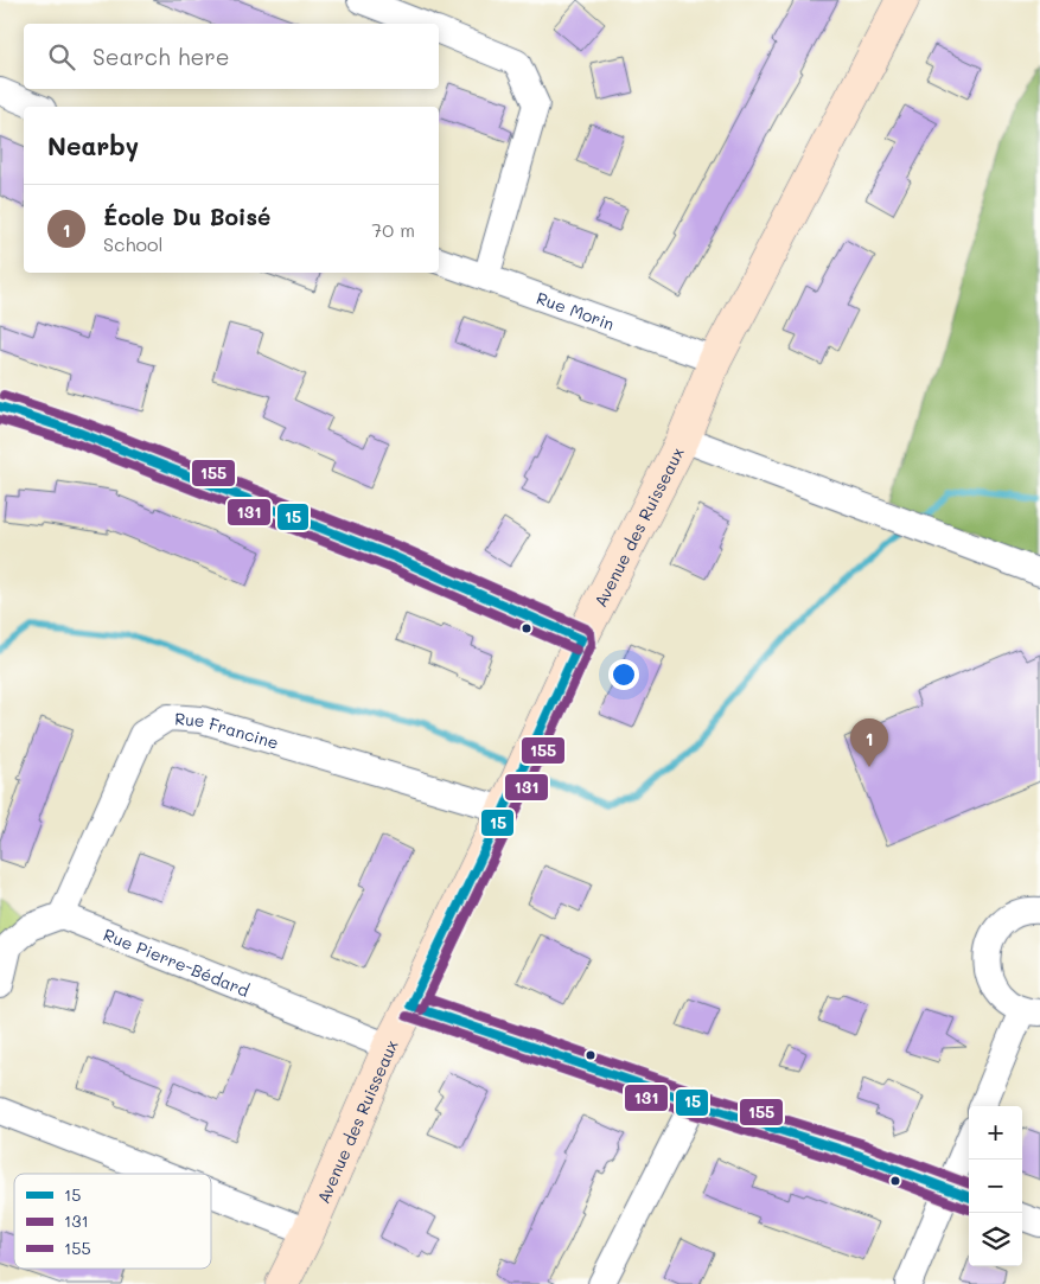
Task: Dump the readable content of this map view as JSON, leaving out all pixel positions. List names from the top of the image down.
{
  "streets": {
    "street": [
      "Rue Morin",
      "Avenue des Ruisseaux",
      "Rue Francine",
      "Rue Pierre-Bédard"
    ]
  },
  "crossings": [
    ["Rue Morin", "Avenue des Ruisseaux"],
    ["Avenue des Ruisseaux", "Rue Francine"],
    ["Avenue des Ruisseaux", "Rue Pierre-Bédard"],
    ["Rue Francine", "Rue Pierre-Bédard"]
  ],
  "lines": ["transit line 155", "transit line 15", "transit line 131"],
  "legend": ["15", "131", "155"],
  "page": {
    "search": "Search here",
    "heading": "Nearby",
    "list": [
      {
        "mark": "1",
        "name": "École Du Boisé",
        "note": "School",
        "value": "70 m"
      }
    ],
    "pins": "1",
    "map_buttons": ["+", "−"]
  }
}
